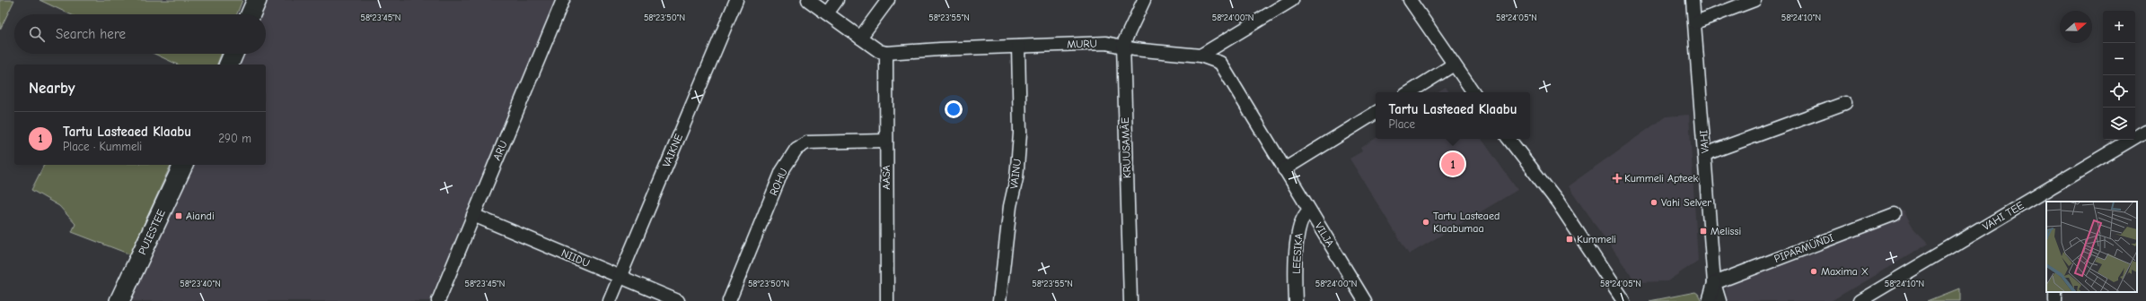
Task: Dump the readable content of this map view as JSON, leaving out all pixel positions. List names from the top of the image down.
{
  "streets": {
    "highway": ["PUIESTEE"],
    "street": [
      "MURU",
      "VAHI",
      "KRUUSAMÄE",
      "ARU",
      "VAIKNE",
      "VAINU",
      "AASA",
      "ROHU",
      "VAHI TEE",
      "VILJA",
      "PIPARMÜNDI",
      "LEESIKA",
      "NIIDU"
    ]
  },
  "crossings": [
    ["MURU", "KRUUSAMÄE"],
    ["MURU", "VAINU"],
    ["MURU", "AASA"],
    ["MURU", "VILJA"],
    ["VAHI", "PIPARMÜNDI"],
    ["ARU", "NIIDU"],
    ["VAIKNE", "NIIDU"],
    ["AASA", "ROHU"],
    ["VILJA", "LEESIKA"]
  ],
  "places": {
    "health": ["Kummeli Apteek"],
    "other": ["Vahi Selver", "Tartu Lasteaed Klaabumaa", "Maxima X"],
    "transit": ["Aiandi", "Melissi", "Kummeli"]
  },
  "north": "right",
  "page": {
    "map_buttons": ["+", "−"],
    "search": "Search here",
    "heading": "Nearby",
    "popup": ["Tartu Lasteaed Klaabu", "Place"],
    "list": [
      {
        "mark": "1",
        "name": "Tartu Lasteaed Klaabu",
        "note": "Place · Kummeli",
        "value": "290 m"
      }
    ],
    "pins": "1"
  },
  "coordinates": [
    "58°23'45\"N",
    "58°23'50\"N",
    "58°23'55\"N",
    "58°24'00\"N",
    "58°24'10\"N",
    "58°24'05\"N",
    "58°23'40\"N"
  ]
}
